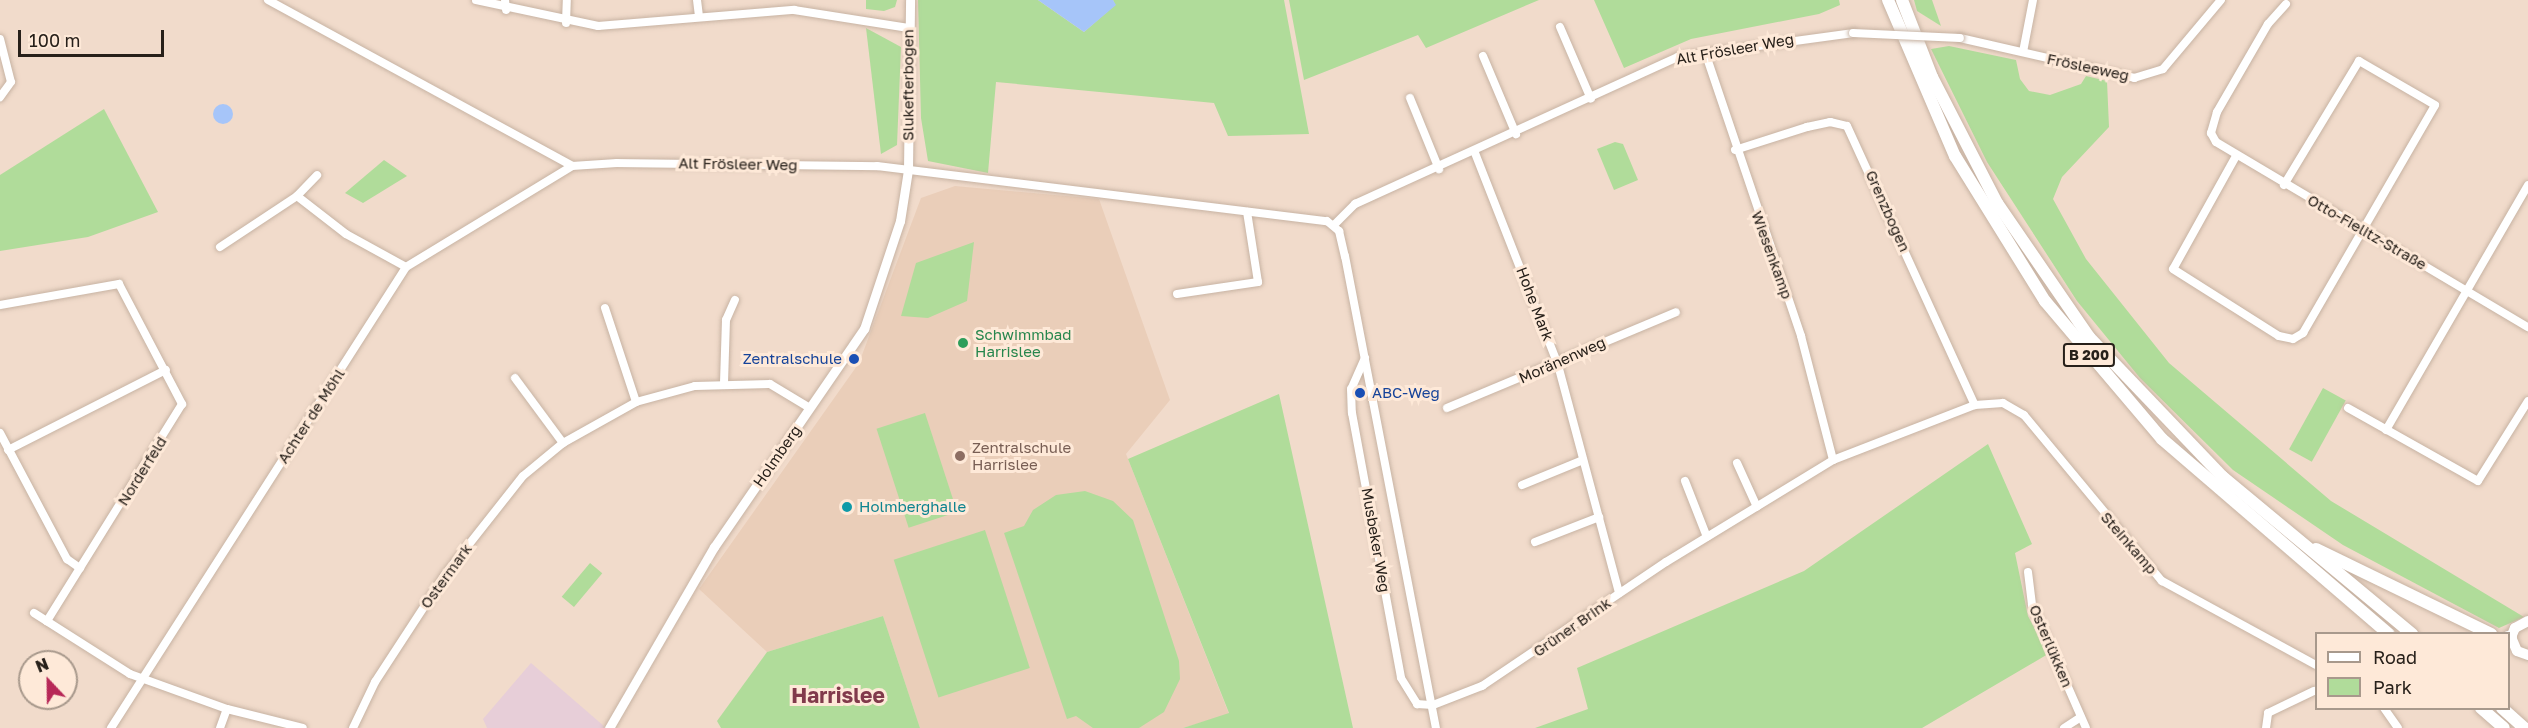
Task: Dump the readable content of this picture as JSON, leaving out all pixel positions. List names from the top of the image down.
{
  "streets": {
    "highway": ["B 200"],
    "street": [
      "Alt Frösleer Weg",
      "Frösleeweg",
      "Slukefterbogen",
      "Grenzbogen",
      "Otto-Fielitz-Straße",
      "Wiesenkamp",
      "Hohe Mark",
      "Moränenweg",
      "Achter de Möhl",
      "Holmberg",
      "Norderfeld",
      "Musbeker Weg",
      "Steinkamp",
      "Ostermark",
      "Grüner Brink",
      "Osterlükken"
    ]
  },
  "crossings": [
    ["Alt Frösleer Weg", "Frösleeweg"],
    ["Alt Frösleer Weg", "Slukefterbogen"],
    ["Alt Frösleer Weg", "Wiesenkamp"],
    ["Alt Frösleer Weg", "Hohe Mark"],
    ["Alt Frösleer Weg", "Achter de Möhl"],
    ["Alt Frösleer Weg", "Holmberg"],
    ["Alt Frösleer Weg", "Musbeker Weg"],
    ["Slukefterbogen", "Holmberg"],
    ["Grenzbogen", "Wiesenkamp"],
    ["Grenzbogen", "Grüner Brink"],
    ["Wiesenkamp", "Grüner Brink"],
    ["Hohe Mark", "Moränenweg"],
    ["Hohe Mark", "Grüner Brink"],
    ["Holmberg", "Ostermark"],
    ["Musbeker Weg", "Grüner Brink"],
    ["Steinkamp", "Grüner Brink"]
  ],
  "districts": ["Harrislee"],
  "places": [
    "Schwimmbad Harrislee",
    "Zentralschule",
    "ABC-Weg",
    "Zentralschule Harrislee",
    "Holmberghalle"
  ],
  "legend": ["Road", "Park"],
  "scale_bar": "100 m",
  "north": "top"
}
